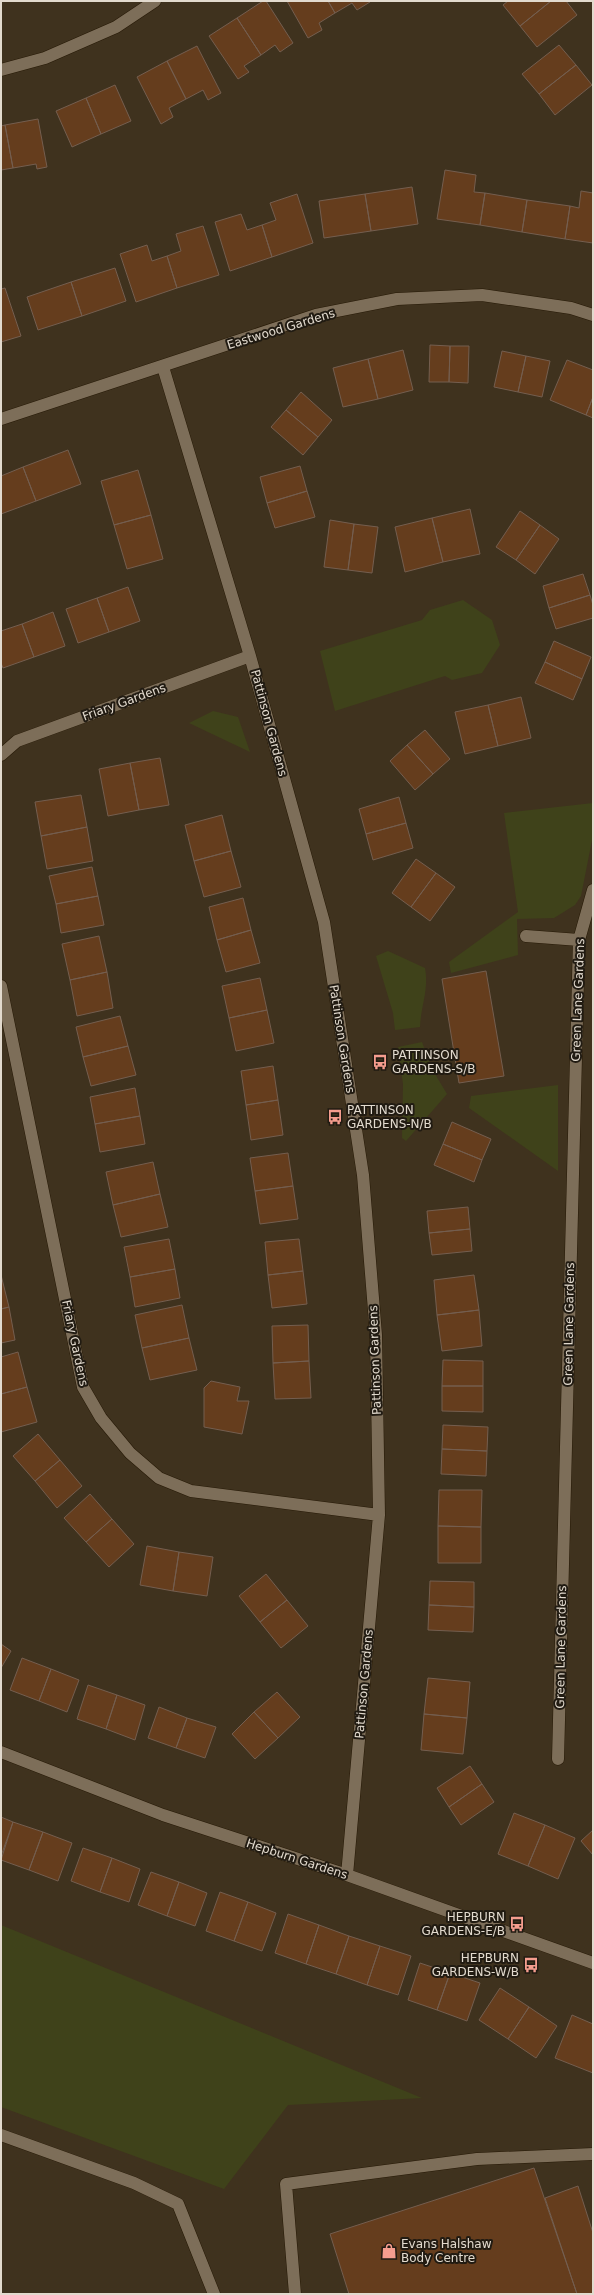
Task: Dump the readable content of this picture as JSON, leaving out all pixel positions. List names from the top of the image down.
{
  "streets": {
    "street": [
      "Eastwood Gardens",
      "Friary Gardens",
      "Pattinson Gardens",
      "Green Lane Gardens",
      "Hepburn Gardens"
    ]
  },
  "crossings": [
    ["Eastwood Gardens", "Pattinson Gardens"],
    ["Friary Gardens", "Pattinson Gardens"],
    ["Pattinson Gardens", "Hepburn Gardens"]
  ],
  "places": {
    "bus stop": [
      "PATTINSON GARDENS-S/B",
      "PATTINSON GARDENS-N/B",
      "HEPBURN GARDENS-E/B",
      "HEPBURN GARDENS-W/B"
    ],
    "shop": ["Evans Halshaw Body Centre"]
  }
}
